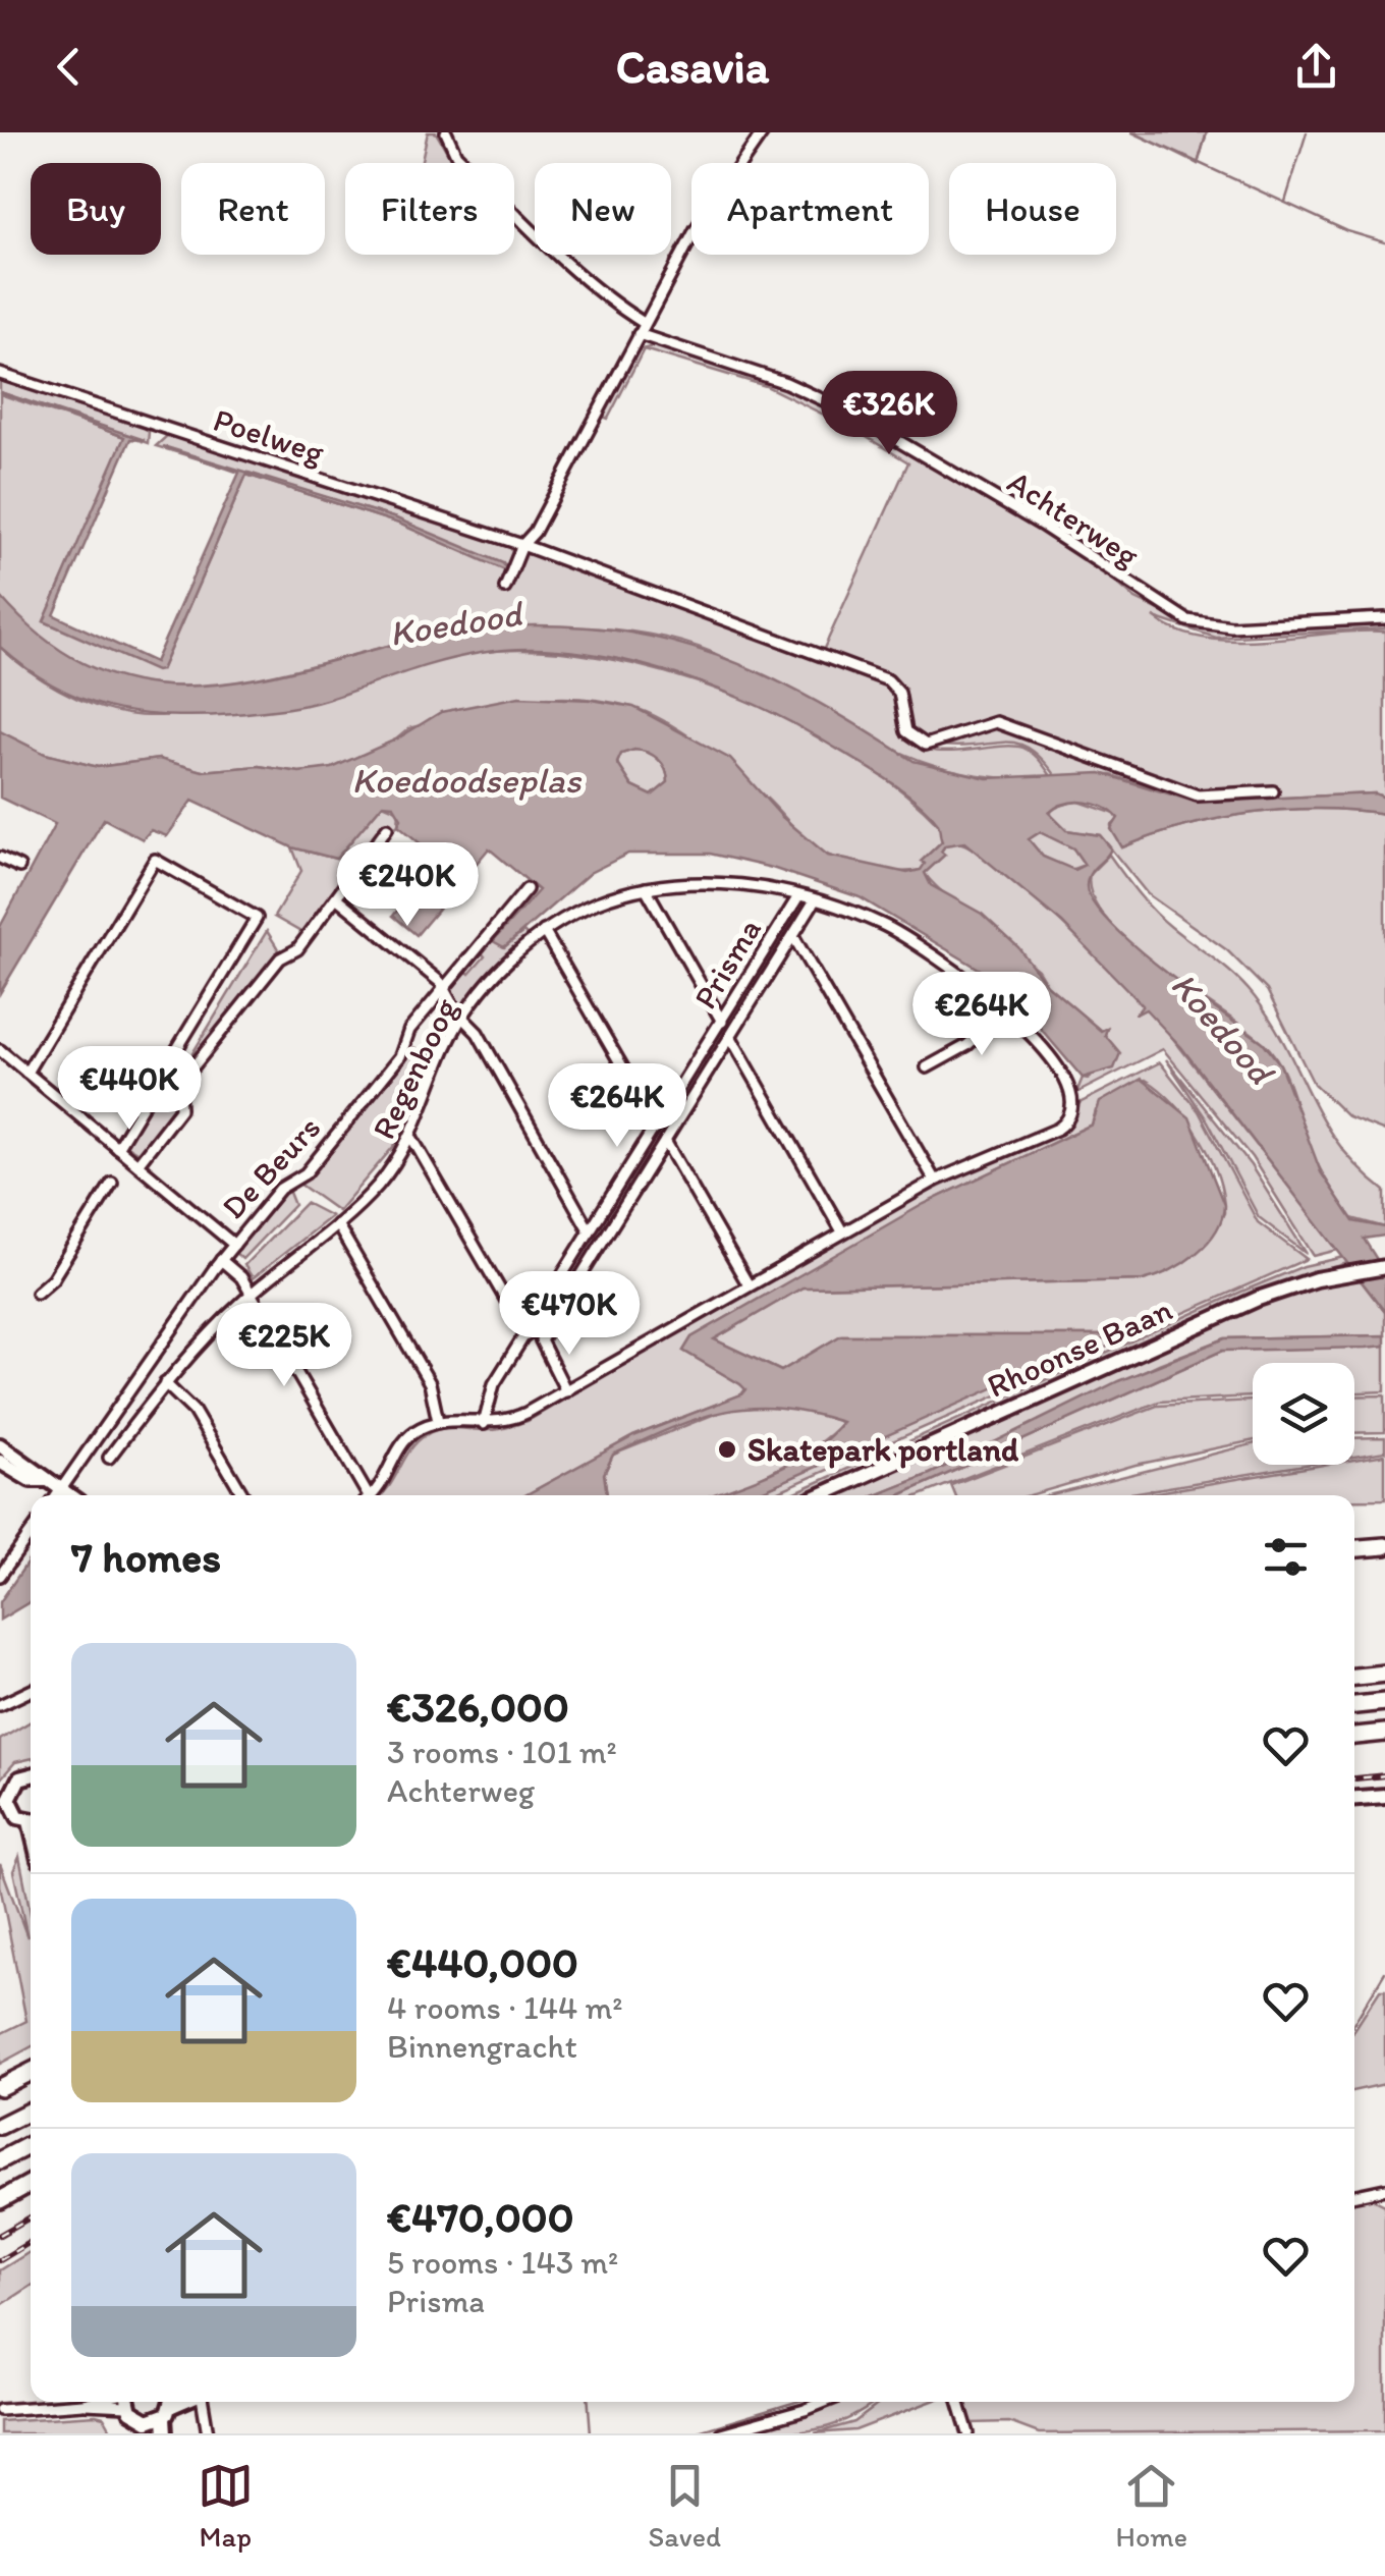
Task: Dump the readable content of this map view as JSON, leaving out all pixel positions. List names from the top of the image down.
{
  "streets": {
    "main road": ["Rhoonse Baan"],
    "street": [
      "Poelweg",
      "Achterweg",
      "Prisma",
      "Regenboog",
      "De Beurs"
    ]
  },
  "crossings": [
    ["Prisma", "Regenboog"]
  ],
  "water": ["Koedood", "Koedoodseplas"],
  "places": ["Skatepark portland"],
  "page": {
    "header": "Casavia",
    "chip": [
      "Buy",
      "Rent",
      "Filters",
      "New",
      "Apartment",
      "House"
    ],
    "price": [
      "€326K",
      "€240K",
      "€264K",
      "€440K",
      "€264K",
      "€470K",
      "€225K"
    ],
    "heading": "7 homes",
    "list": [
      {
        "name": "€326,000",
        "note": "3 rooms · 101 m² · Achterweg"
      },
      {
        "name": "€440,000",
        "note": "4 rooms · 144 m² · Binnengracht"
      },
      {
        "name": "€470,000",
        "note": "5 rooms · 143 m² · Prisma"
      }
    ],
    "tabs": ["Map", "Saved", "Home"]
  }
}
